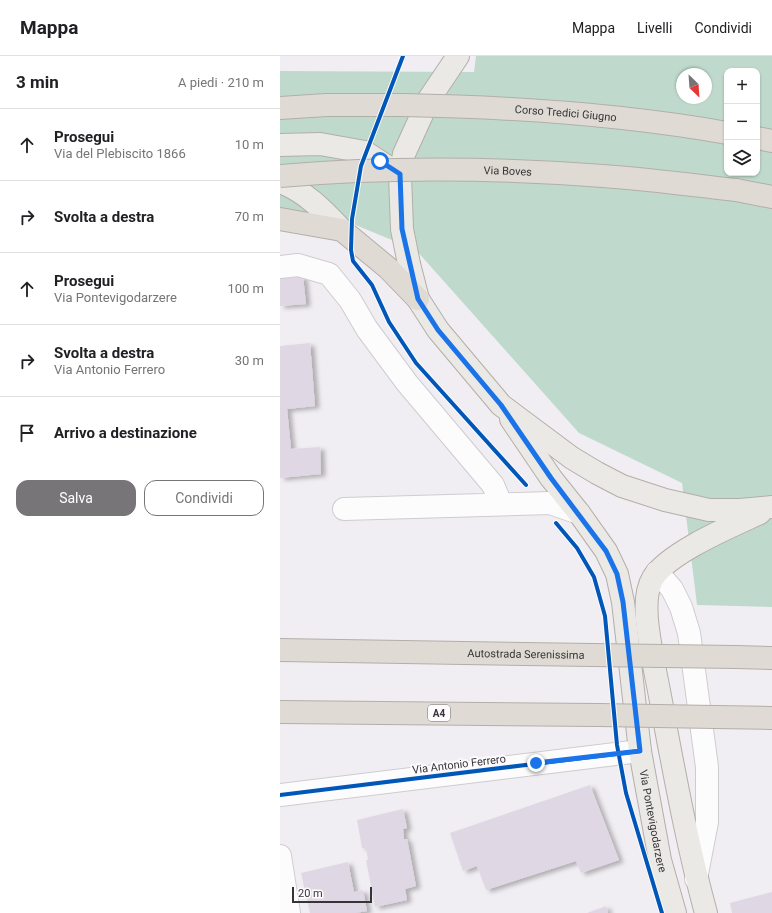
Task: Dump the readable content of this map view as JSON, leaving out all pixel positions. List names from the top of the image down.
{
  "streets": {
    "highway": [
      "Corso Tredici Giugno",
      "Via Boves",
      "Autostrada Serenissima",
      "A4"
    ],
    "main road": ["Via Pontevigodarzere"],
    "street": ["Via Antonio Ferrero"]
  },
  "crossings": [
    ["Via Antonio Ferrero", "Via Pontevigodarzere"]
  ],
  "scale_bar": "20 m",
  "north": "bottom right",
  "page": {
    "header": "Mappa",
    "nav": ["Mappa", "Livelli", "Condividi"],
    "heading": ["3 min", "A piedi · 210 m"],
    "map_buttons": ["+", "−"],
    "list": [
      ["Prosegui", "Via del Plebiscito 1866", "10 m"],
      ["Svolta a destra", "70 m"],
      ["Prosegui", "Via Pontevigodarzere", "100 m"],
      ["Svolta a destra", "Via Antonio Ferrero", "30 m"],
      "Arrivo a destinazione"
    ],
    "buttons": ["Salva", "Condividi"],
    "scale": "20 m"
  }
}
